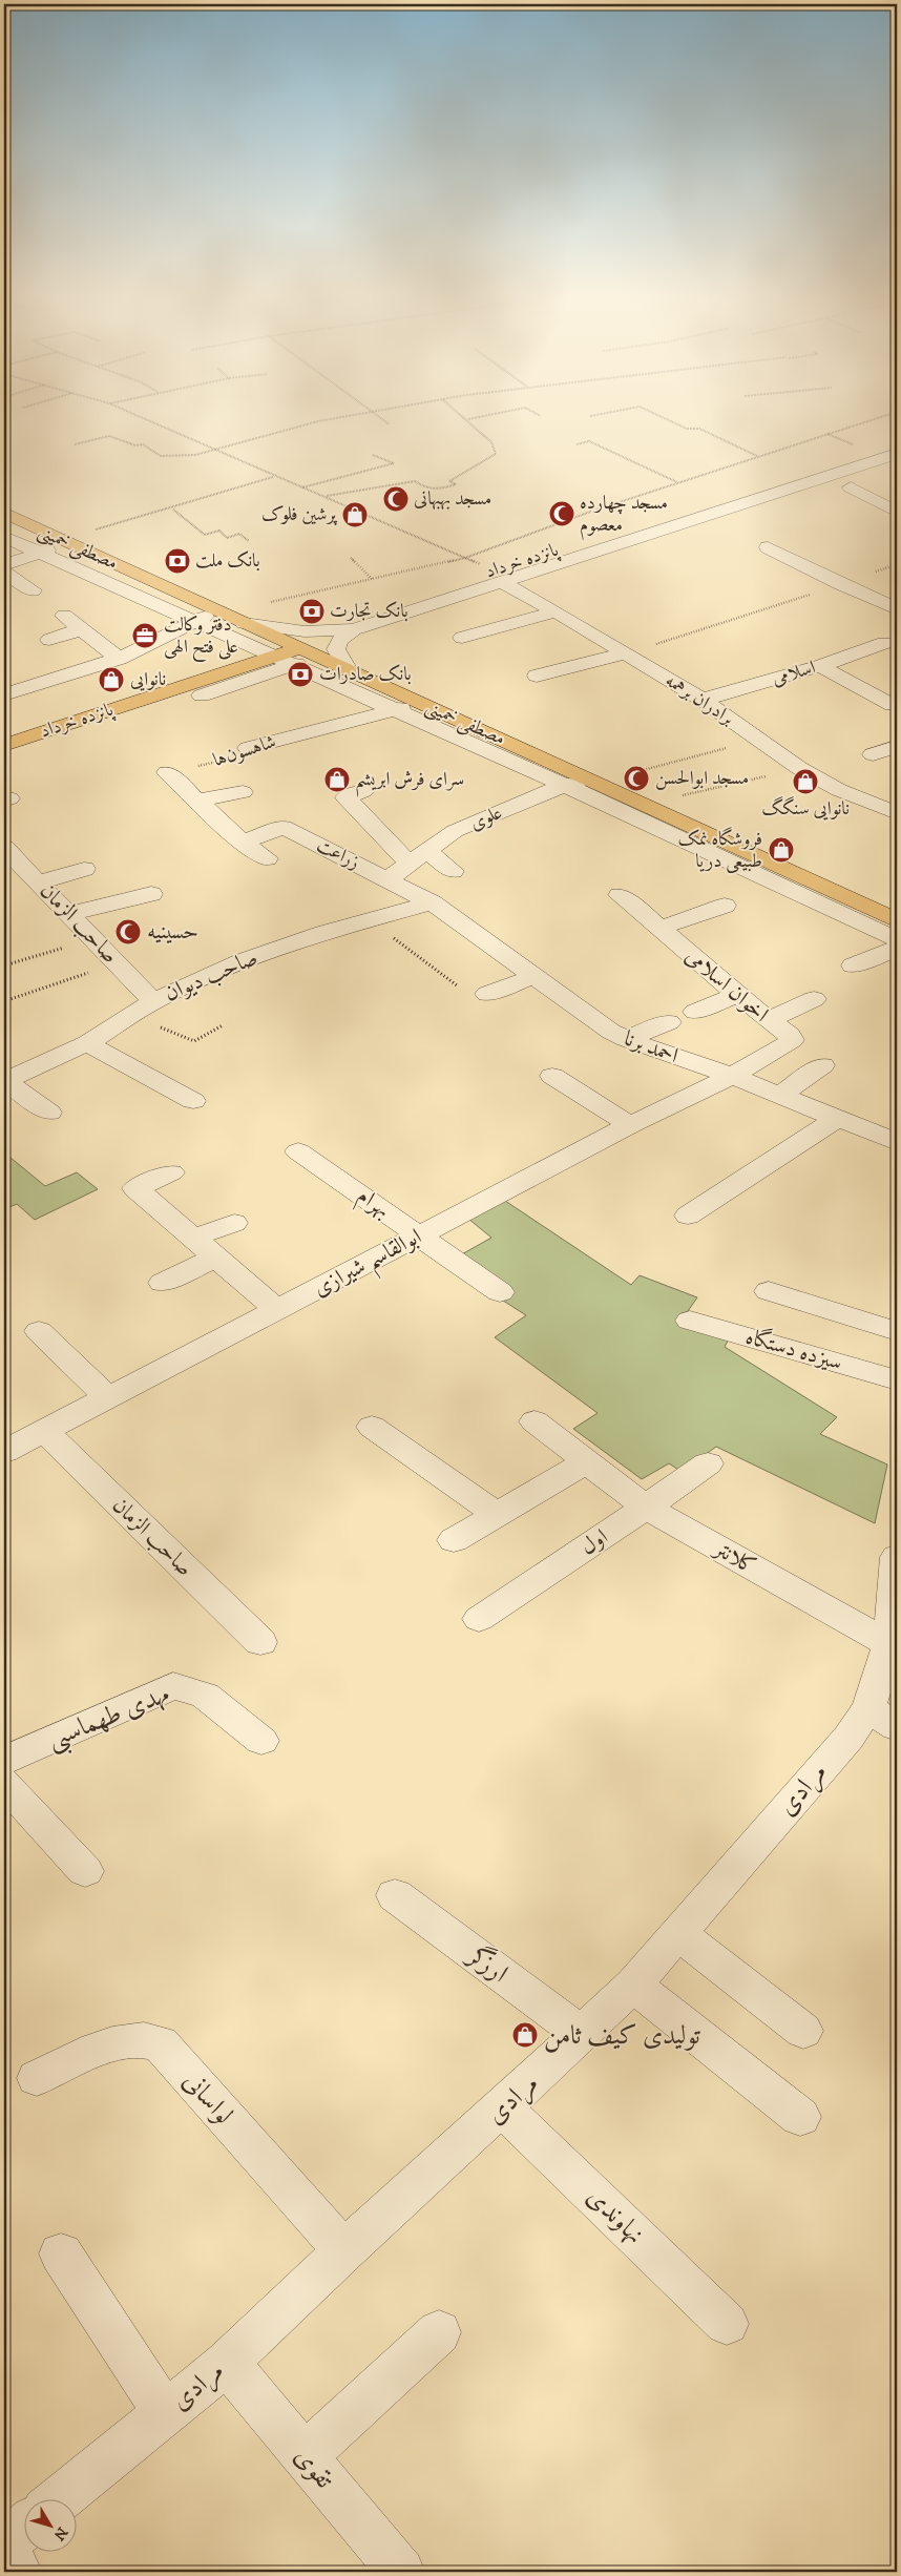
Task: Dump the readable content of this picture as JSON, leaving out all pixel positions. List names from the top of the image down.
{
  "streets": {
    "main road": ["مصطفی خمینی", "پانزده خرداد"],
    "street": [
      "اسلامی",
      "برادران برهمه",
      "شاهسون‌ها",
      "علوی",
      "زراعت",
      "صاحب الزمان",
      "صاحب دیوان",
      "اخوان اسلامی",
      "احمد برنا",
      "بهرام",
      "ابوالقاسم شیرازی",
      "سیزده دستگاه",
      "اول",
      "کلانتر",
      "مهدی طهماسبی",
      "مرادی",
      "ارزگر",
      "لواسانی",
      "نهاوندی",
      "تقوی"
    ]
  },
  "crossings": [
    ["مصطفی خمینی", "پانزده خرداد"],
    ["مصطفی خمینی", "شاهسون‌ها"],
    ["مصطفی خمینی", "علوی"],
    ["پانزده خرداد", "برادران برهمه"],
    ["اسلامی", "برادران برهمه"],
    ["علوی", "زراعت"],
    ["زراعت", "صاحب دیوان"],
    ["زراعت", "احمد برنا"],
    ["صاحب الزمان", "صاحب دیوان"],
    ["صاحب الزمان", "ابوالقاسم شیرازی"],
    ["صاحب دیوان", "احمد برنا"],
    ["اخوان اسلامی", "احمد برنا"],
    ["اخوان اسلامی", "ابوالقاسم شیرازی"],
    ["احمد برنا", "ابوالقاسم شیرازی"],
    ["بهرام", "ابوالقاسم شیرازی"],
    ["اول", "کلانتر"],
    ["کلانتر", "مرادی"],
    ["مرادی", "ارزگر"],
    ["مرادی", "لواسانی"],
    ["مرادی", "نهاوندی"],
    ["مرادی", "تقوی"]
  ],
  "places": {
    "mosque": [
      "مسجد بهبهانی",
      "مسجد چهارده معصوم",
      "مسجد ابوالحسن",
      "حسینیه"
    ],
    "shop": [
      "پرشین فلوک",
      "نانوایی",
      "سرای فرش ابریشم",
      "نانوایی سنگگ",
      "فروشگاه نمک طبیعی دریا",
      "تولیدی کیف ثامن"
    ],
    "bank": ["بانک ملت", "بانک تجارت", "بانک صادرات"],
    "office": ["دفتر وکالت علی فتح الهی"]
  },
  "north": "bottom right"
}
